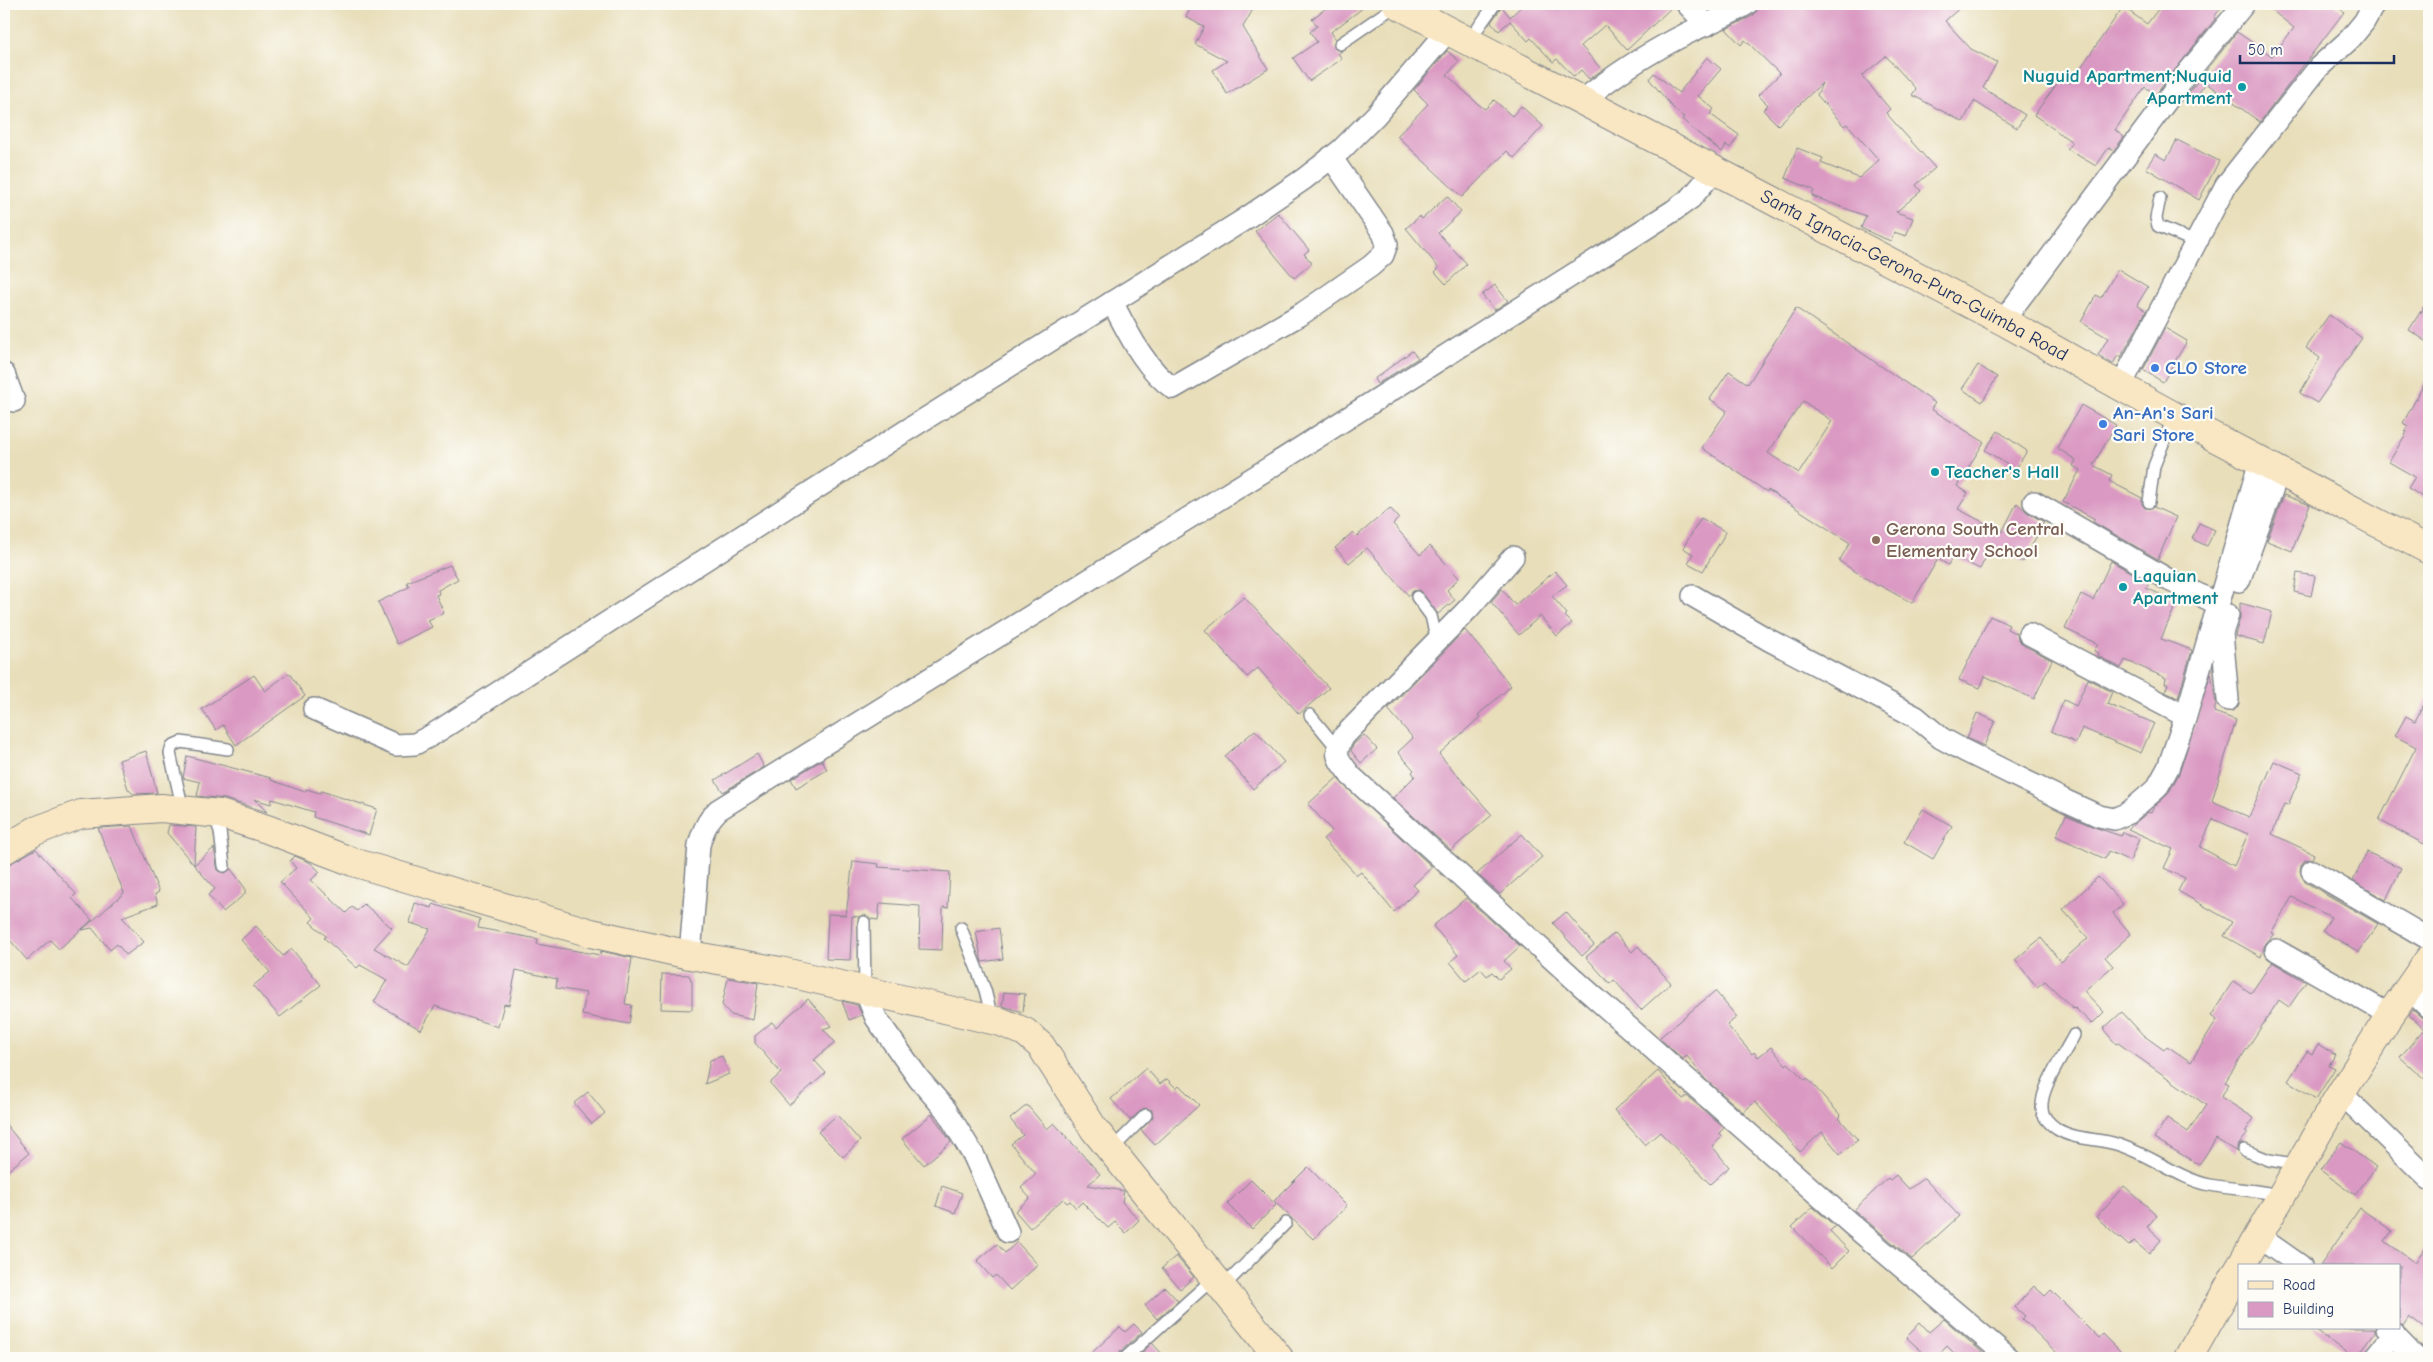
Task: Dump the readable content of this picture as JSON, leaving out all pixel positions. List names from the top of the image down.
{
  "streets": {
    "street": ["Santa Ignacia-Gerona-Pura-Guimba Road"]
  },
  "places": [
    "Nuguid Apartment;Nuquid Apartment",
    "CLO Store",
    "An-An's Sari Sari Store",
    "Teacher's Hall",
    "Gerona South Central Elementary School",
    "Laquian Apartment"
  ],
  "legend": ["Road", "Building"],
  "scale_bar": "50 m"
}
